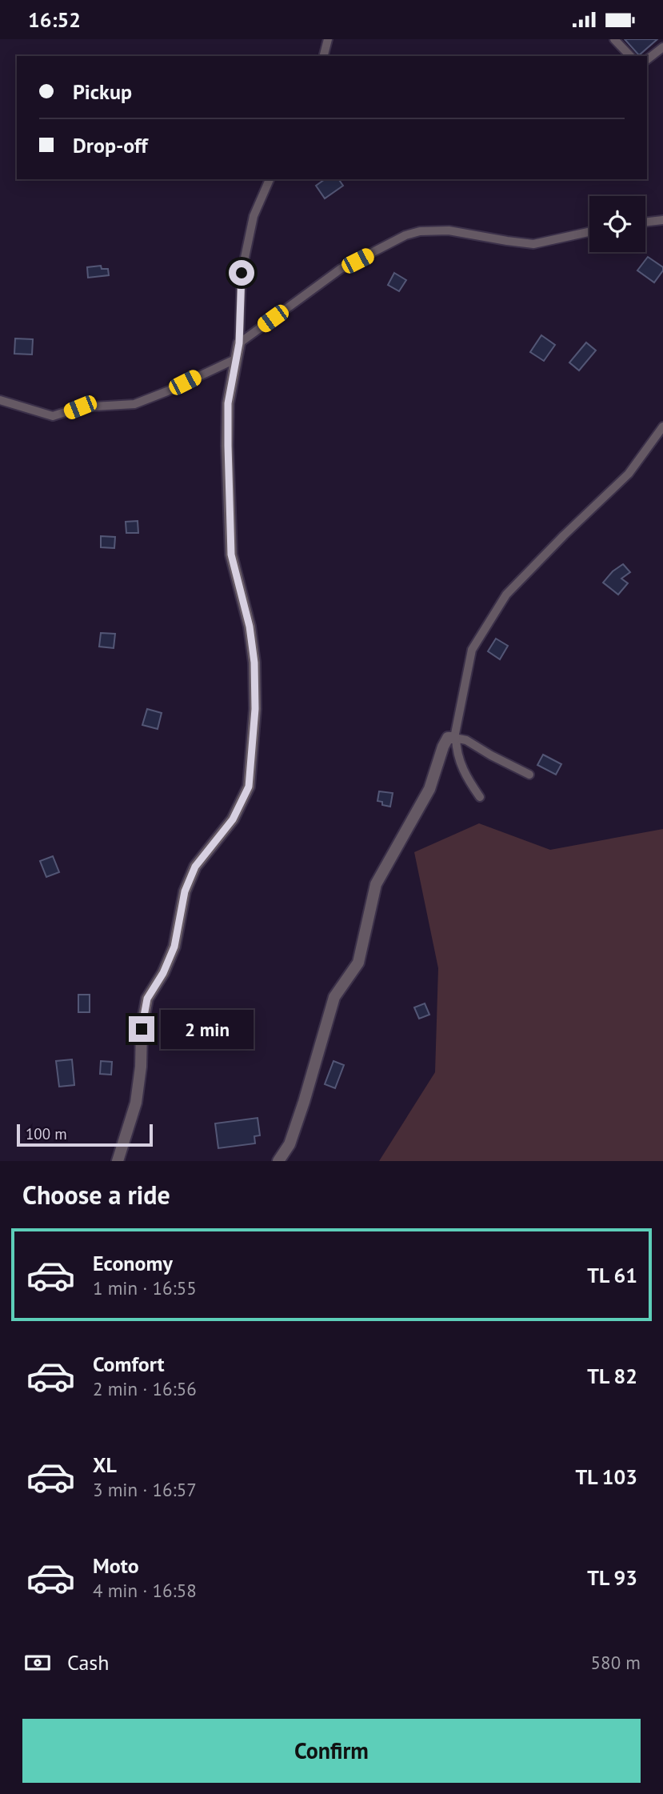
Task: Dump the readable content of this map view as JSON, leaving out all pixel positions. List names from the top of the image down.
{
  "scale_bar": "100 m",
  "page": {
    "status": "16:52",
    "banner": ["Pickup", "Drop-off"],
    "bubble": "2 min",
    "scale": "100 m",
    "heading": "Choose a ride",
    "list": [
      {
        "name": "Economy",
        "note": "1 min · 16:55",
        "value": "TL 61"
      },
      {
        "name": "Comfort",
        "note": "2 min · 16:56",
        "value": "TL 82"
      },
      {
        "name": "XL",
        "note": "3 min · 16:57",
        "value": "TL 103"
      },
      {
        "name": "Moto",
        "note": "4 min · 16:58",
        "value": "TL 93"
      }
    ],
    "pay": ["Cash", "580 m"],
    "buttons": "Confirm"
  }
}
